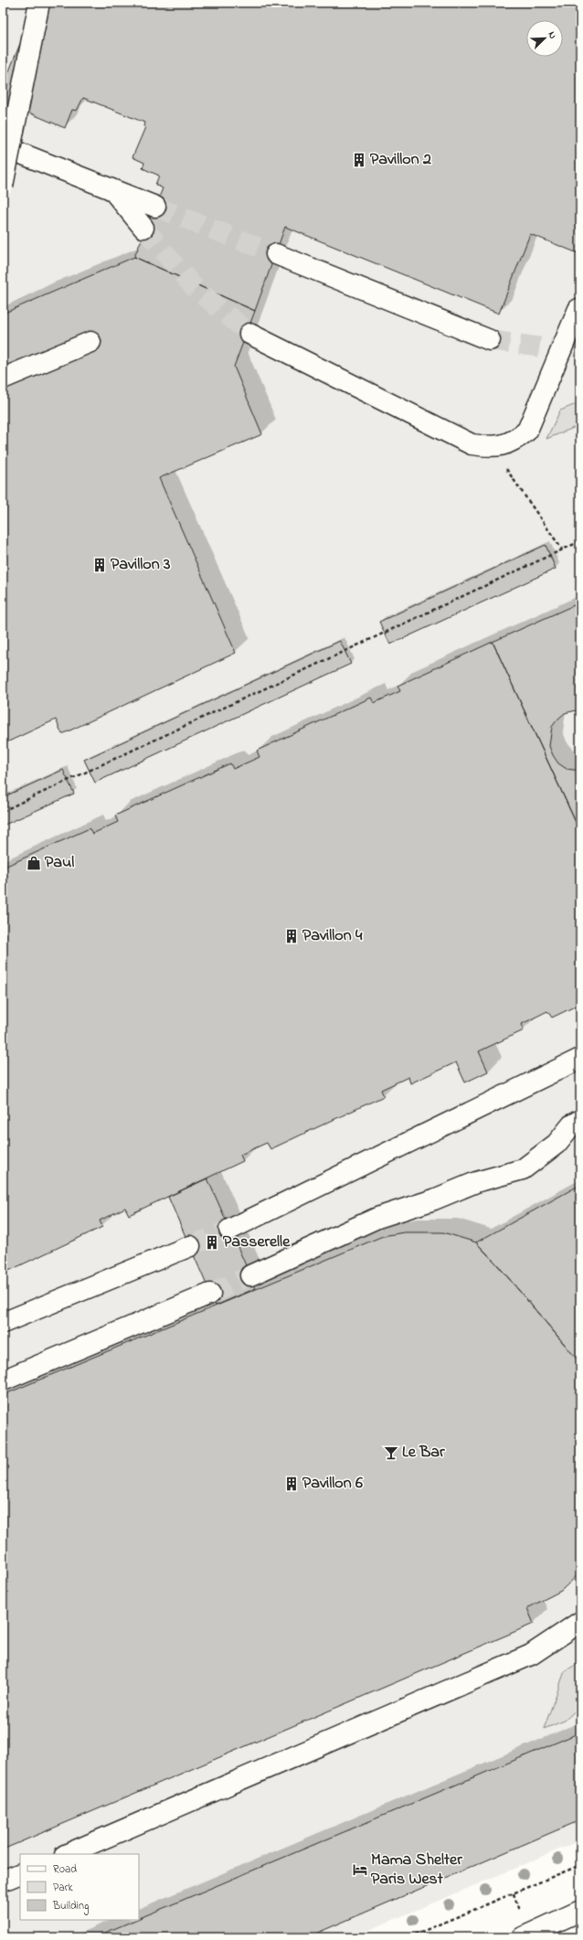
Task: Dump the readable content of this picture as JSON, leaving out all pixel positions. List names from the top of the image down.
{
  "places": {
    "building": [
      "Pavillon 2",
      "Pavillon 3",
      "Pavillon 4",
      "Passerelle",
      "Pavillon 6"
    ],
    "shop": ["Paul"],
    "bar": ["Le Bar"],
    "hotel": ["Mama Shelter Paris West"]
  },
  "legend": ["Road", "Park", "Building"],
  "north": "top right"
}
